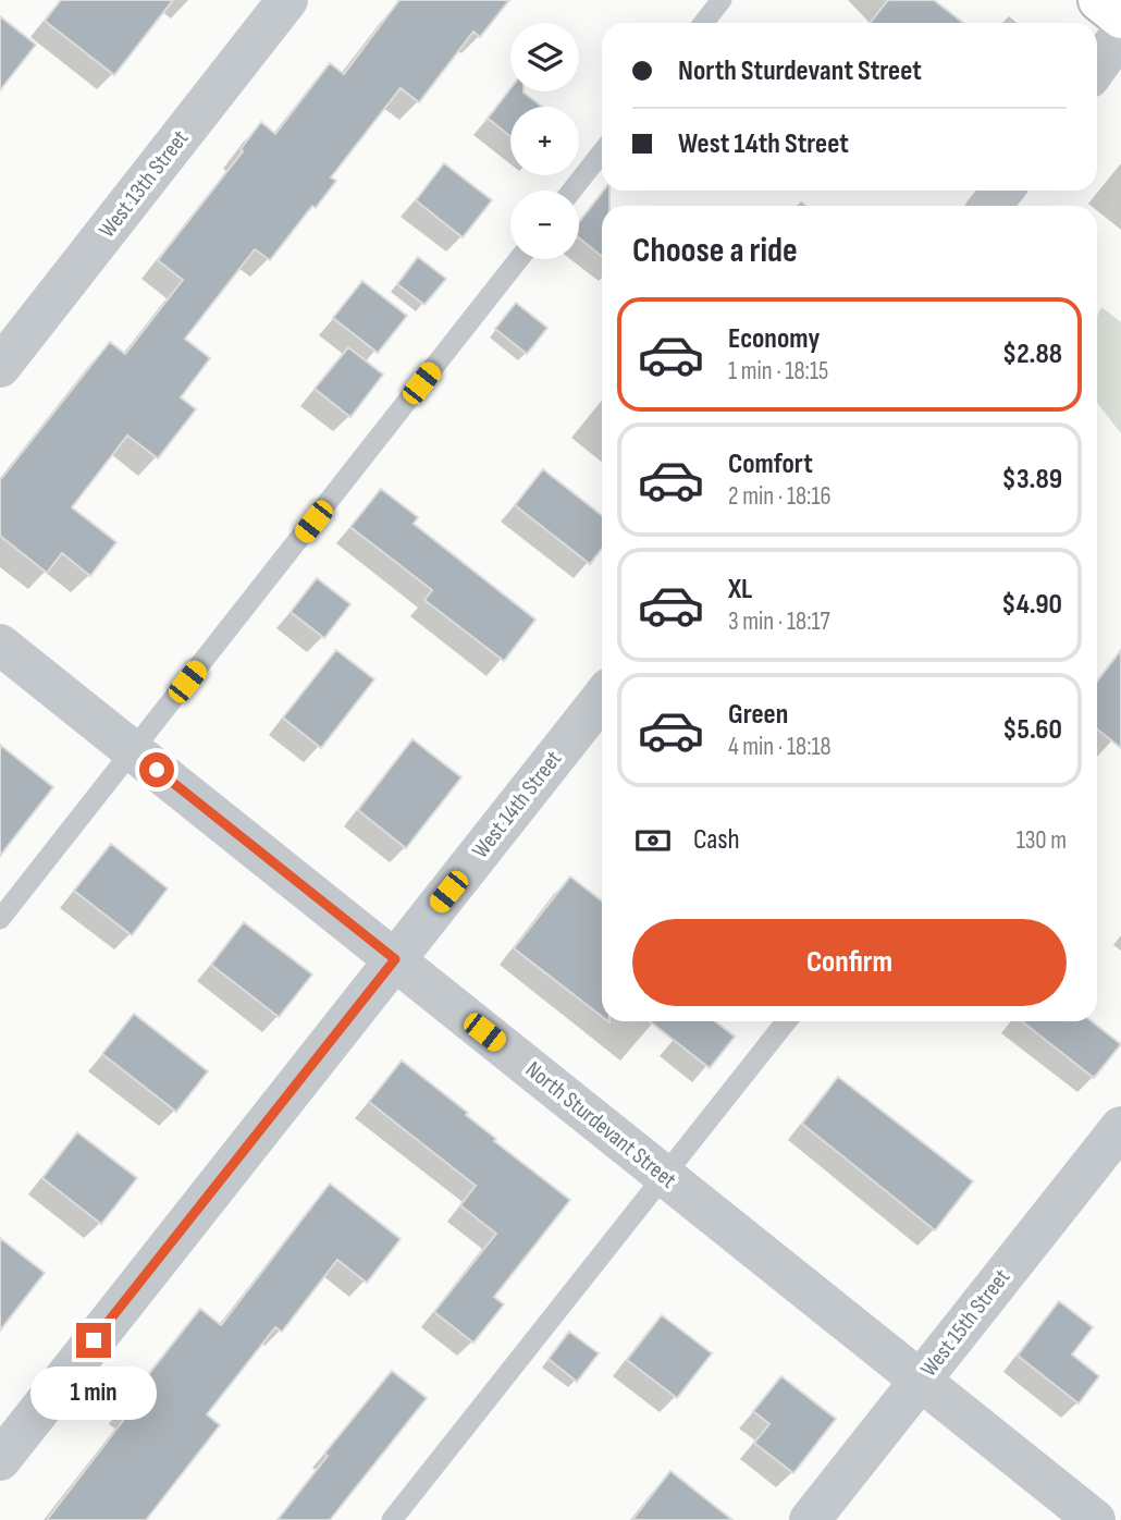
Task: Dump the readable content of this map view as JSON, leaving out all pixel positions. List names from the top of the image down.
{
  "streets": {
    "street": [
      "West 13th Street",
      "West 14th Street",
      "North Sturdevant Street",
      "West 15th Street"
    ]
  },
  "crossings": [
    ["West 14th Street", "North Sturdevant Street"],
    ["North Sturdevant Street", "West 15th Street"]
  ],
  "page": {
    "map_buttons": ["+", "−"],
    "banner": ["North Sturdevant Street", "West 14th Street"],
    "heading": "Choose a ride",
    "list": [
      {
        "name": "Economy",
        "note": "1 min · 18:15",
        "value": "$2.88"
      },
      {
        "name": "Comfort",
        "note": "2 min · 18:16",
        "value": "$3.89"
      },
      {
        "name": "XL",
        "note": "3 min · 18:17",
        "value": "$4.90"
      },
      {
        "name": "Green",
        "note": "4 min · 18:18",
        "value": "$5.60"
      }
    ],
    "pay": ["Cash", "130 m"],
    "buttons": "Confirm",
    "bubble": "1 min"
  }
}
